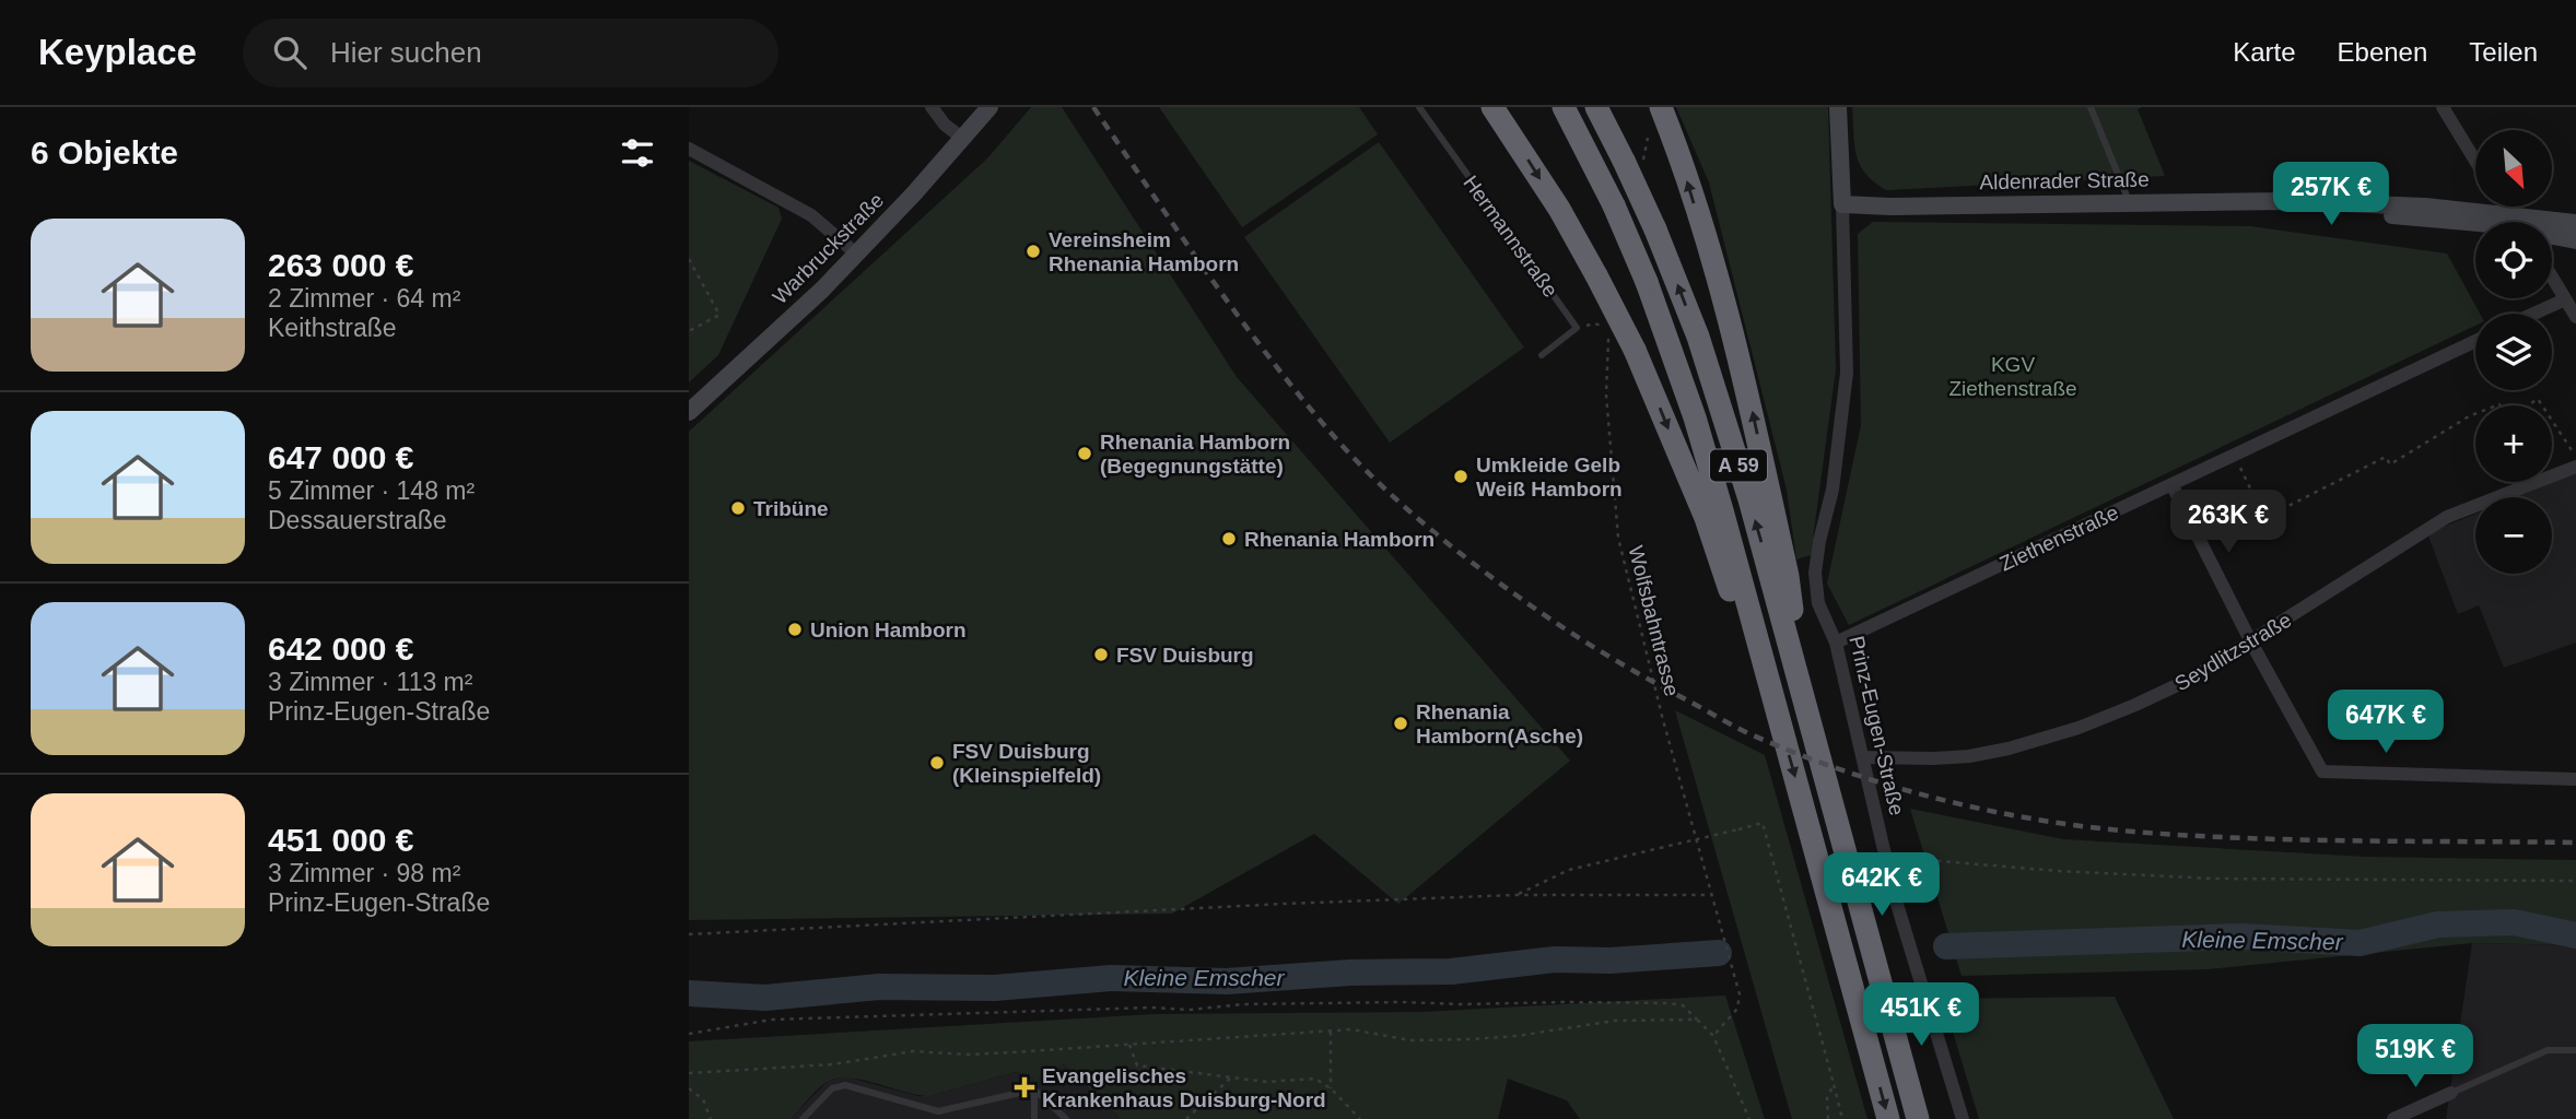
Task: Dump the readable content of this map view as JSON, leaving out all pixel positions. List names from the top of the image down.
{
  "streets": {
    "highway": ["A 59"],
    "street": [
      "Aldenrader Straße",
      "Warbruckstraße",
      "Ziethenstraße",
      "Seydlitzstraße",
      "Prinz-Eugen-Straße"
    ],
    "lane": ["Hermannstraße"],
    "path": ["Wolfsbahntrasse"]
  },
  "crossings": [
    ["Aldenrader Straße", "Prinz-Eugen-Straße"],
    ["Hermannstraße", "Wolfsbahntrasse"],
    ["Ziethenstraße", "Prinz-Eugen-Straße"],
    ["Seydlitzstraße", "Prinz-Eugen-Straße"]
  ],
  "water": ["Kleine Emscher"],
  "parks": ["KGV Ziethenstraße"],
  "places": {
    "other": [
      "Vereinsheim Rhenania Hamborn",
      "Rhenania Hamborn (Begegnungstätte)",
      "Umkleide Gelb Weiß Hamborn",
      "Tribüne",
      "Rhenania Hamborn",
      "Union Hamborn",
      "FSV Duisburg",
      "Rhenania Hamborn(Asche)",
      "FSV Duisburg (Kleinspielfeld)"
    ],
    "health": ["Evangelisches Krankenhaus Duisburg-Nord"]
  },
  "north": "bottom right",
  "page": {
    "header": "Keyplace",
    "search": "Hier suchen",
    "nav": ["Karte", "Ebenen", "Teilen"],
    "heading": "6 Objekte",
    "map_buttons": ["+", "−"],
    "price": [
      "257K €",
      "263K €",
      "647K €",
      "642K €",
      "451K €",
      "519K €"
    ],
    "list": [
      {
        "name": "263 000 €",
        "note": "2 Zimmer · 64 m² · Keithstraße"
      },
      {
        "name": "647 000 €",
        "note": "5 Zimmer · 148 m² · Dessauerstraße"
      },
      {
        "name": "642 000 €",
        "note": "3 Zimmer · 113 m² · Prinz-Eugen-Straße"
      },
      {
        "name": "451 000 €",
        "note": "3 Zimmer · 98 m² · Prinz-Eugen-Straße"
      }
    ]
  }
}
